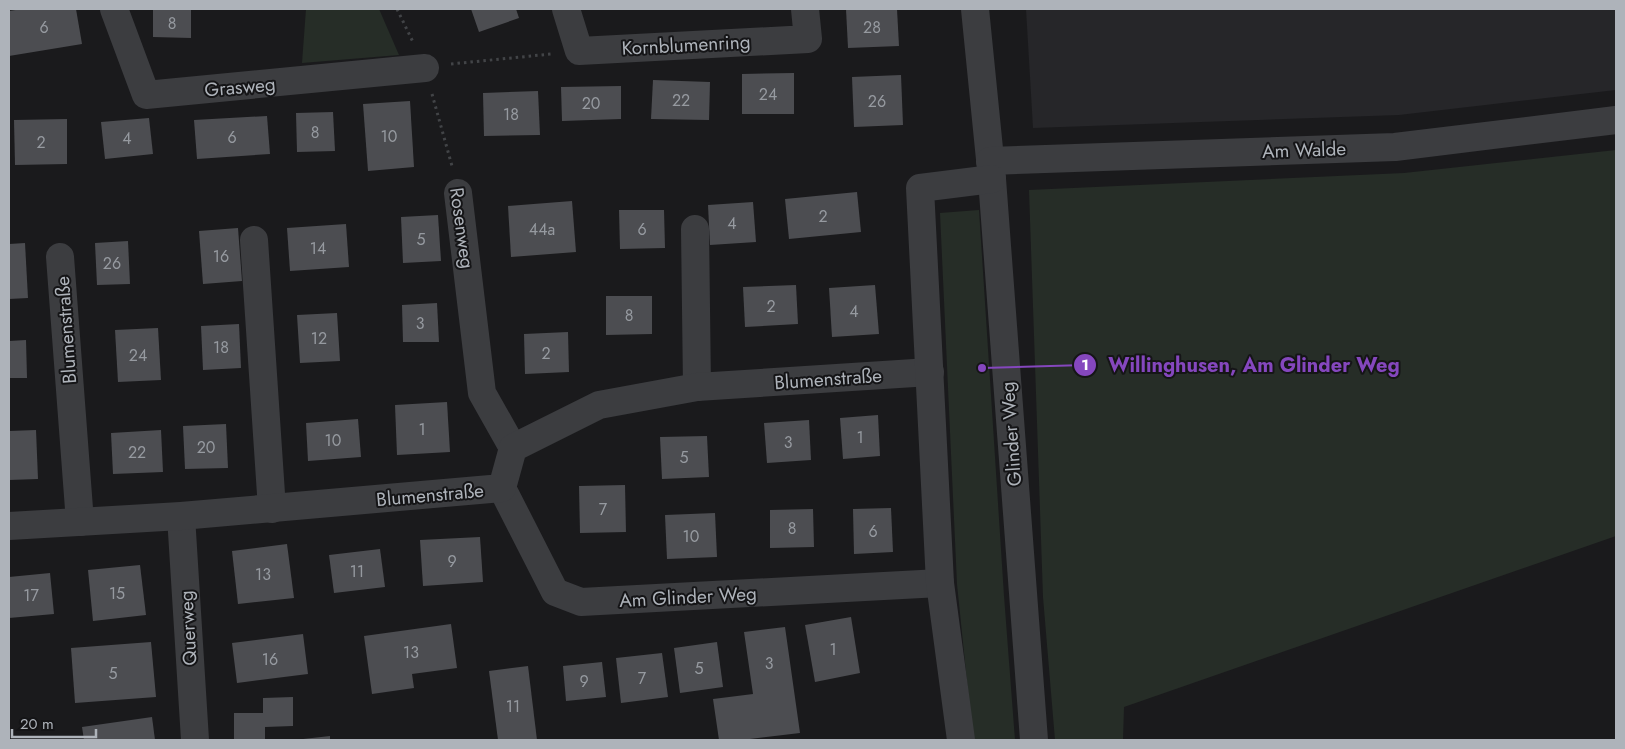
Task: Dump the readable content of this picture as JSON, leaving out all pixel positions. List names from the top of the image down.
{
  "streets": {
    "street": [
      "Kornblumenring",
      "Grasweg",
      "Am Walde",
      "Rosenweg",
      "Blumenstraße",
      "Glinder Weg",
      "Am Glinder Weg",
      "Querweg"
    ]
  },
  "crossings": [
    ["Grasweg", "Rosenweg"],
    ["Am Walde", "Glinder Weg"],
    ["Rosenweg", "Blumenstraße"],
    ["Blumenstraße", "Am Glinder Weg"],
    ["Blumenstraße", "Querweg"]
  ],
  "places": ["Willinghusen, Am Glinder Weg"],
  "house_numbers": [
    "8",
    "6",
    "28",
    "24",
    "22",
    "26",
    "20",
    "18",
    "8",
    "10",
    "6",
    "4",
    "2",
    "2",
    "4",
    "44a",
    "6",
    "5",
    "14",
    "16",
    "26",
    "2",
    "4",
    "8",
    "3",
    "12",
    "18",
    "2",
    "24",
    "1",
    "1",
    "10",
    "3",
    "20",
    "22",
    "5",
    "7",
    "8",
    "6",
    "10",
    "9",
    "11",
    "13",
    "15",
    "17",
    "1",
    "13",
    "16",
    "3",
    "5",
    "5",
    "7",
    "9",
    "11"
  ],
  "scale_bar": "20 m"
}
